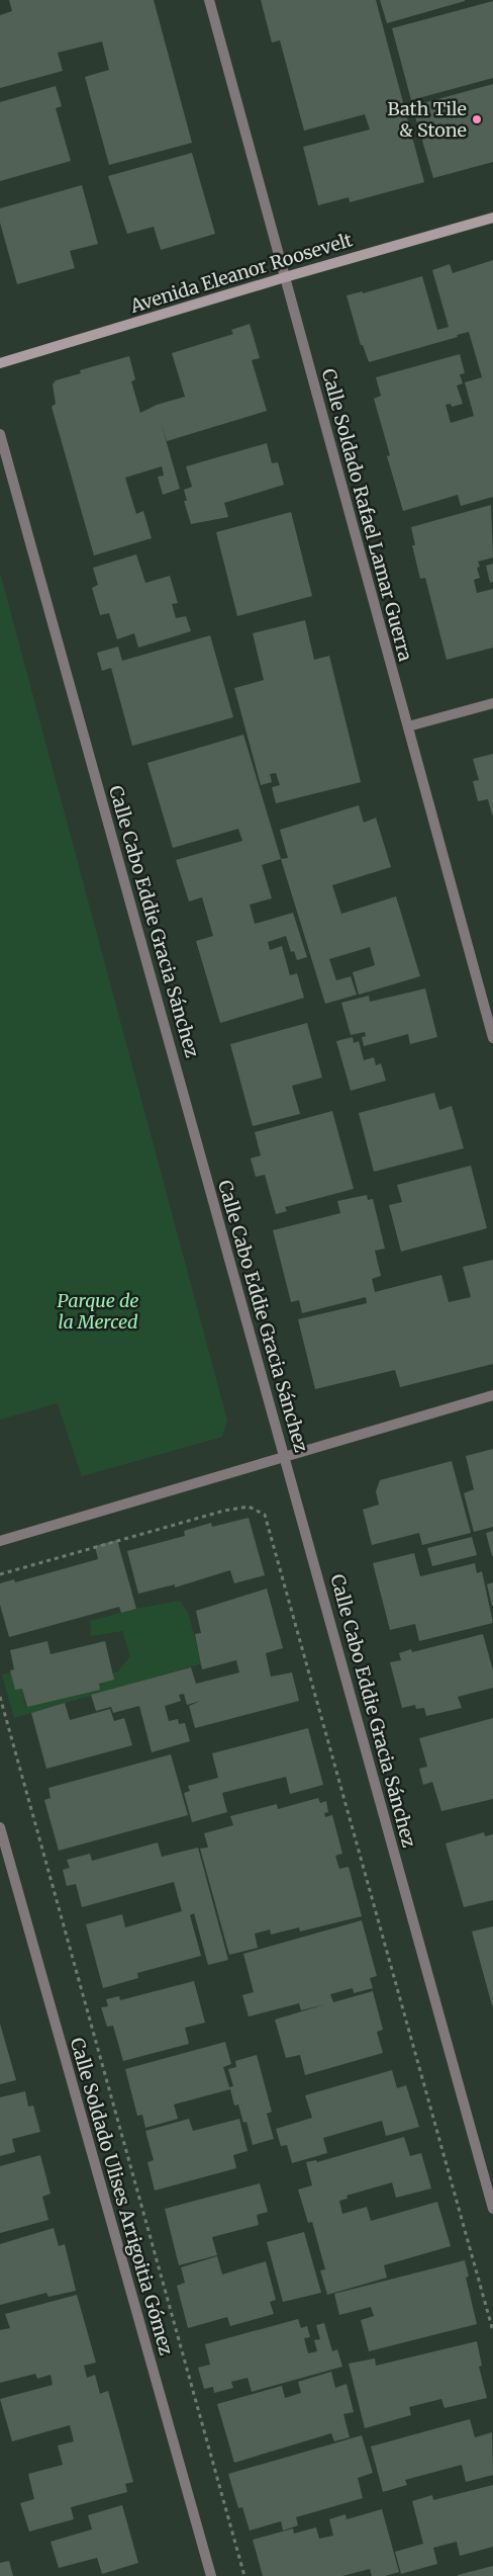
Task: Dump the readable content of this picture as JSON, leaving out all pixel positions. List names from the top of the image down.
{
  "streets": {
    "street": [
      "Avenida Eleanor Roosevelt",
      "Calle Soldado Rafael Lamar Guerra",
      "Calle Cabo Eddie Gracia Sánchez",
      "Calle Soldado Ulises Arrigoitia Gómez"
    ]
  },
  "crossings": [
    ["Avenida Eleanor Roosevelt", "Calle Soldado Rafael Lamar Guerra"]
  ],
  "parks": ["Parque de la Merced"],
  "places": ["Bath Tile & Stone"]
}
